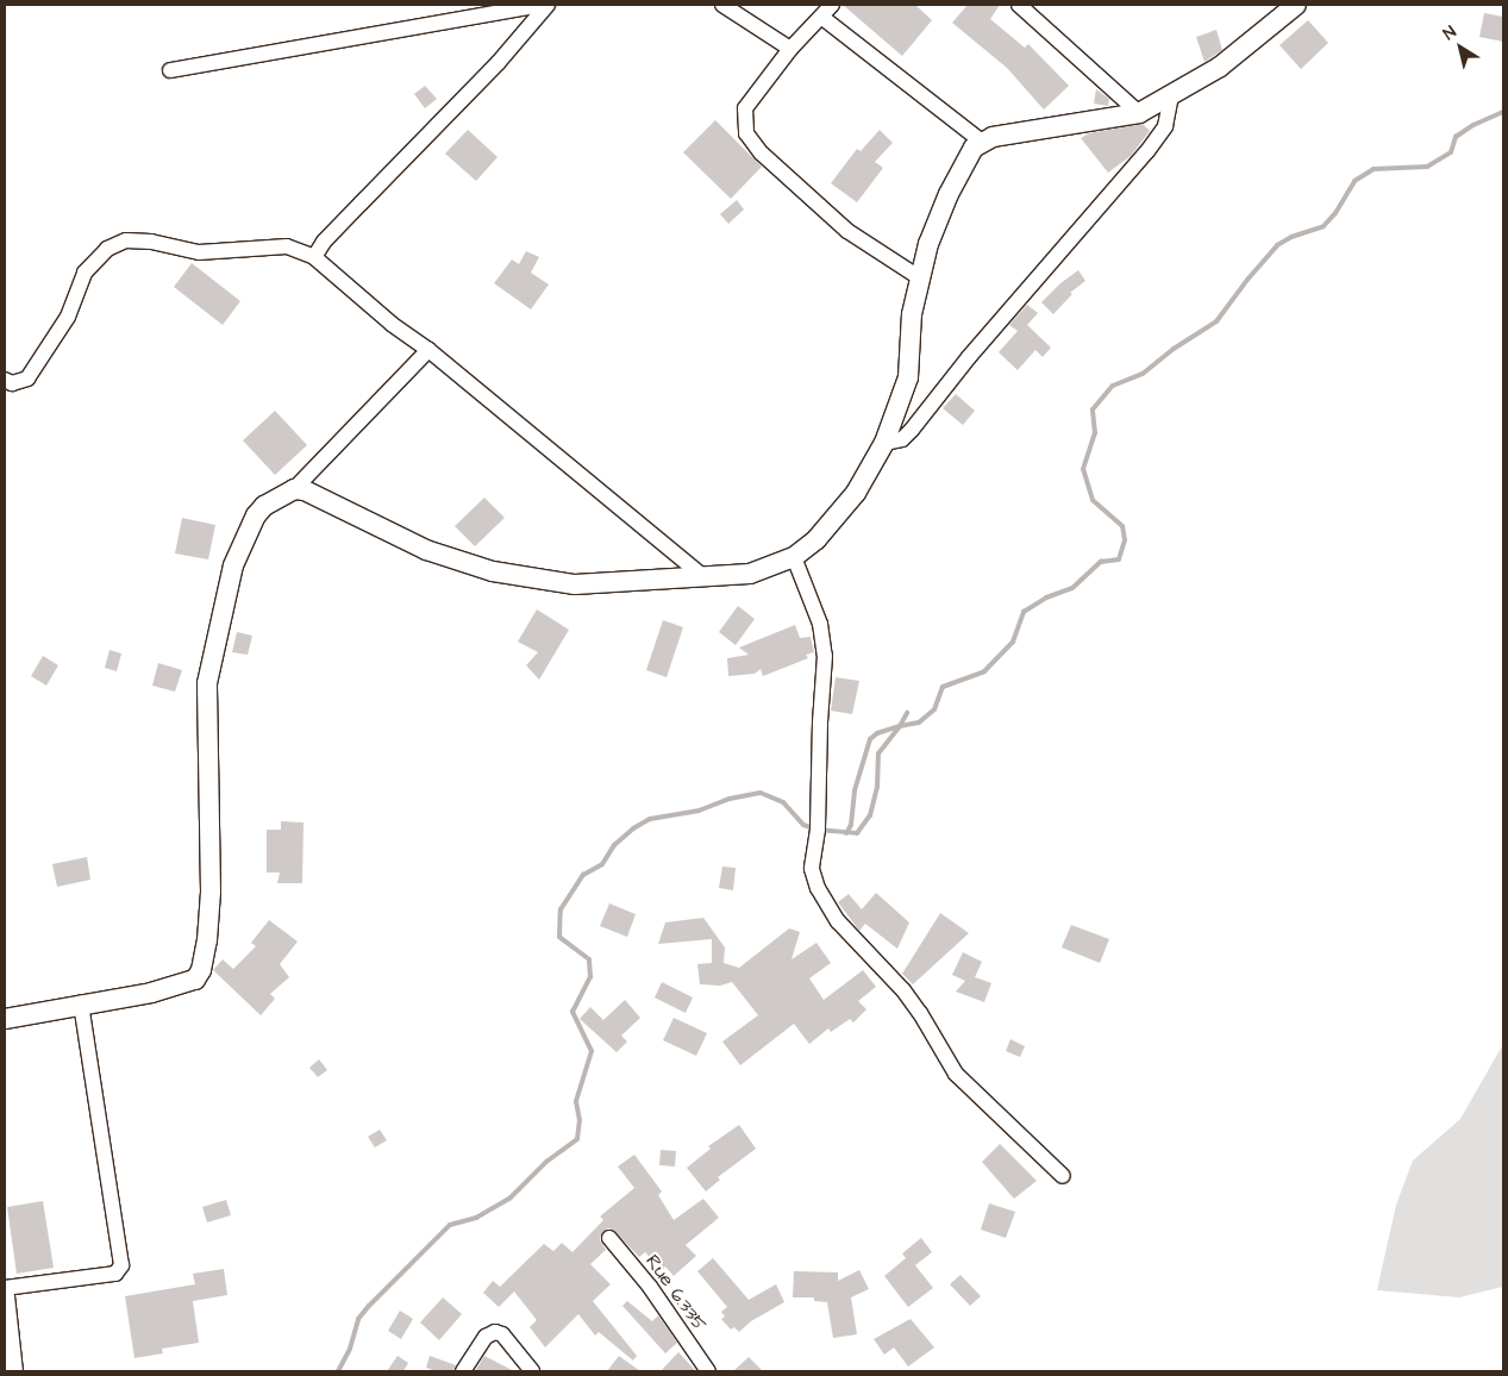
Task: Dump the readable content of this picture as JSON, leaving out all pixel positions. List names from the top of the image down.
{
  "streets": {
    "street": ["Rue 6.335"]
  },
  "north": "top left"
}
